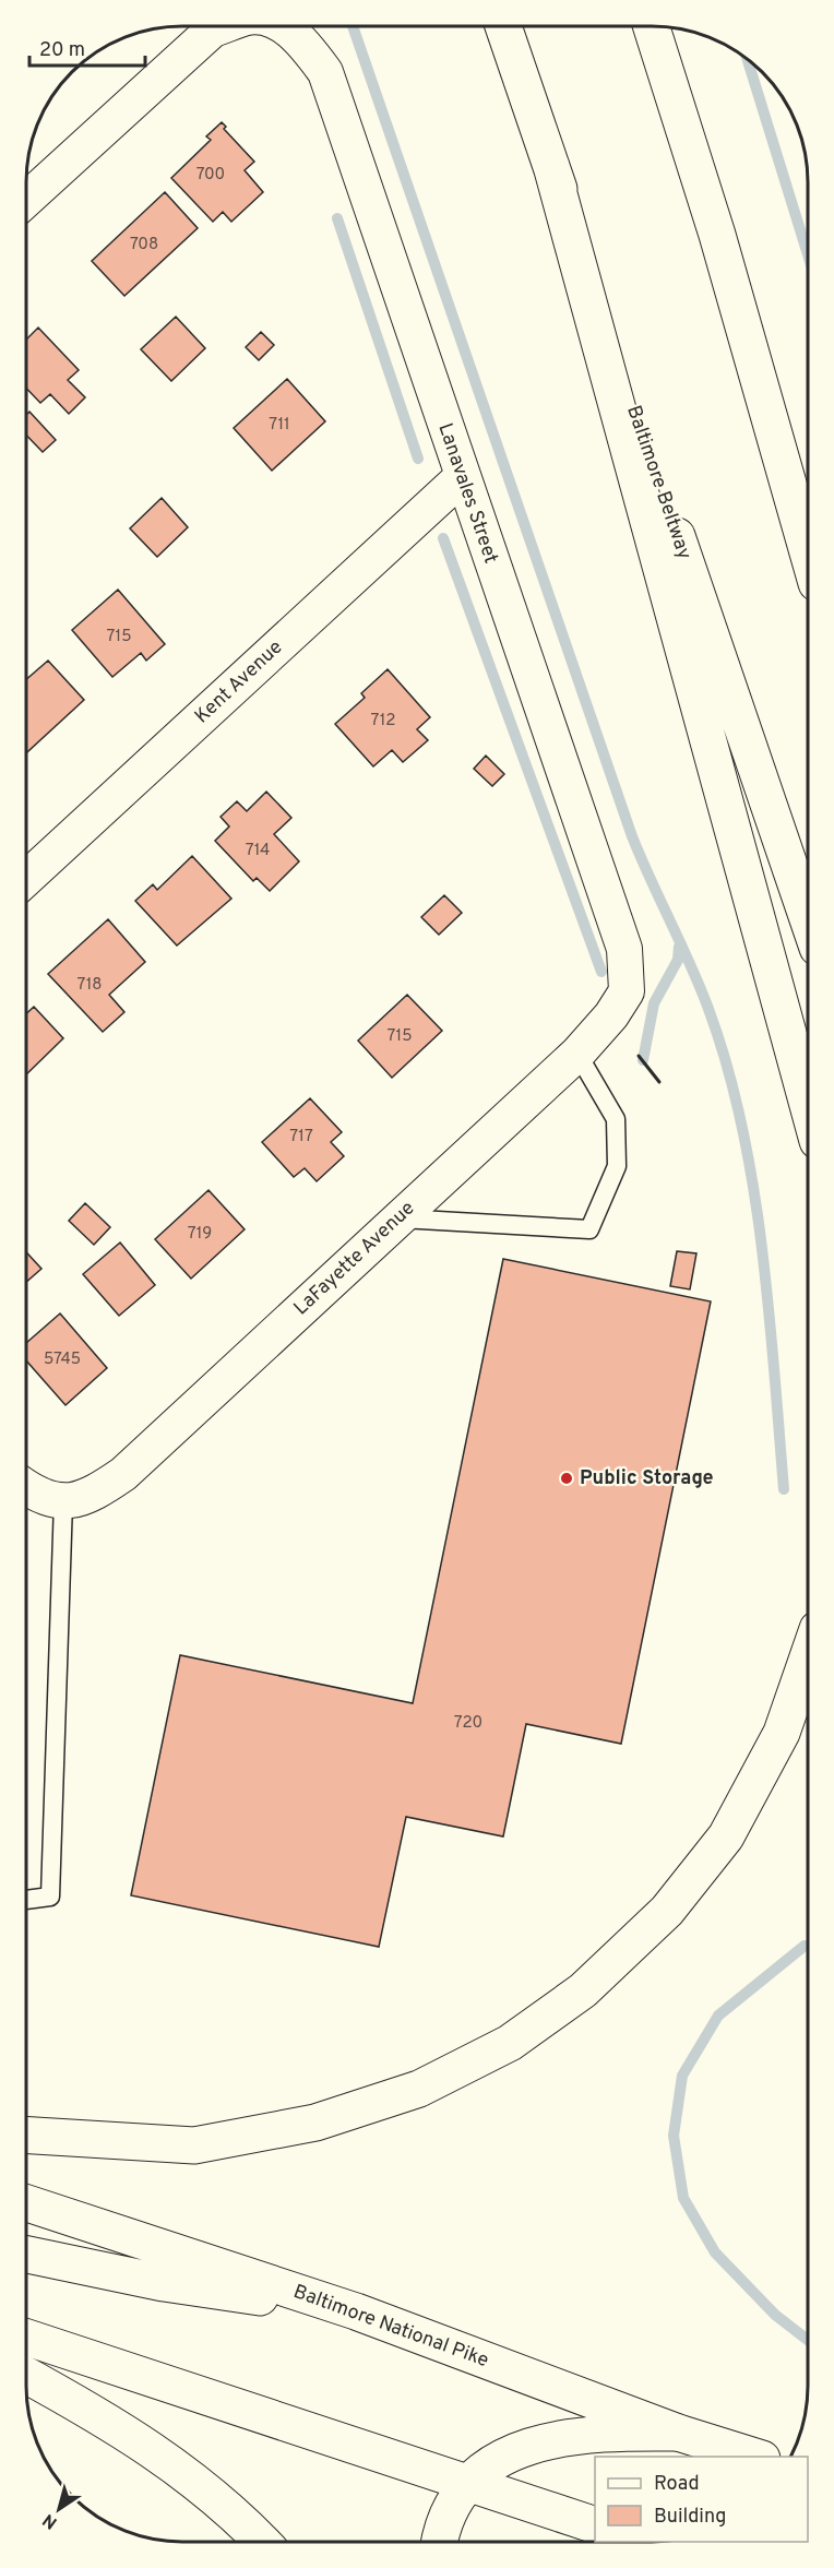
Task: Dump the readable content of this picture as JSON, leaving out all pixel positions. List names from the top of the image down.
{
  "streets": {
    "main road": ["Baltimore Beltway", "Baltimore National Pike"],
    "street": ["Lanavales Street", "Kent Avenue", "LaFayette Avenue"]
  },
  "crossings": [
    ["Lanavales Street", "Kent Avenue"],
    ["Lanavales Street", "LaFayette Avenue"]
  ],
  "places": ["Public Storage"],
  "house_numbers": [
    "700",
    "708",
    "711",
    "715",
    "712",
    "714",
    "718",
    "715",
    "717",
    "719",
    "5745",
    "720"
  ],
  "legend": ["Road", "Building"],
  "scale_bar": "20 m",
  "north": "bottom left"
}
